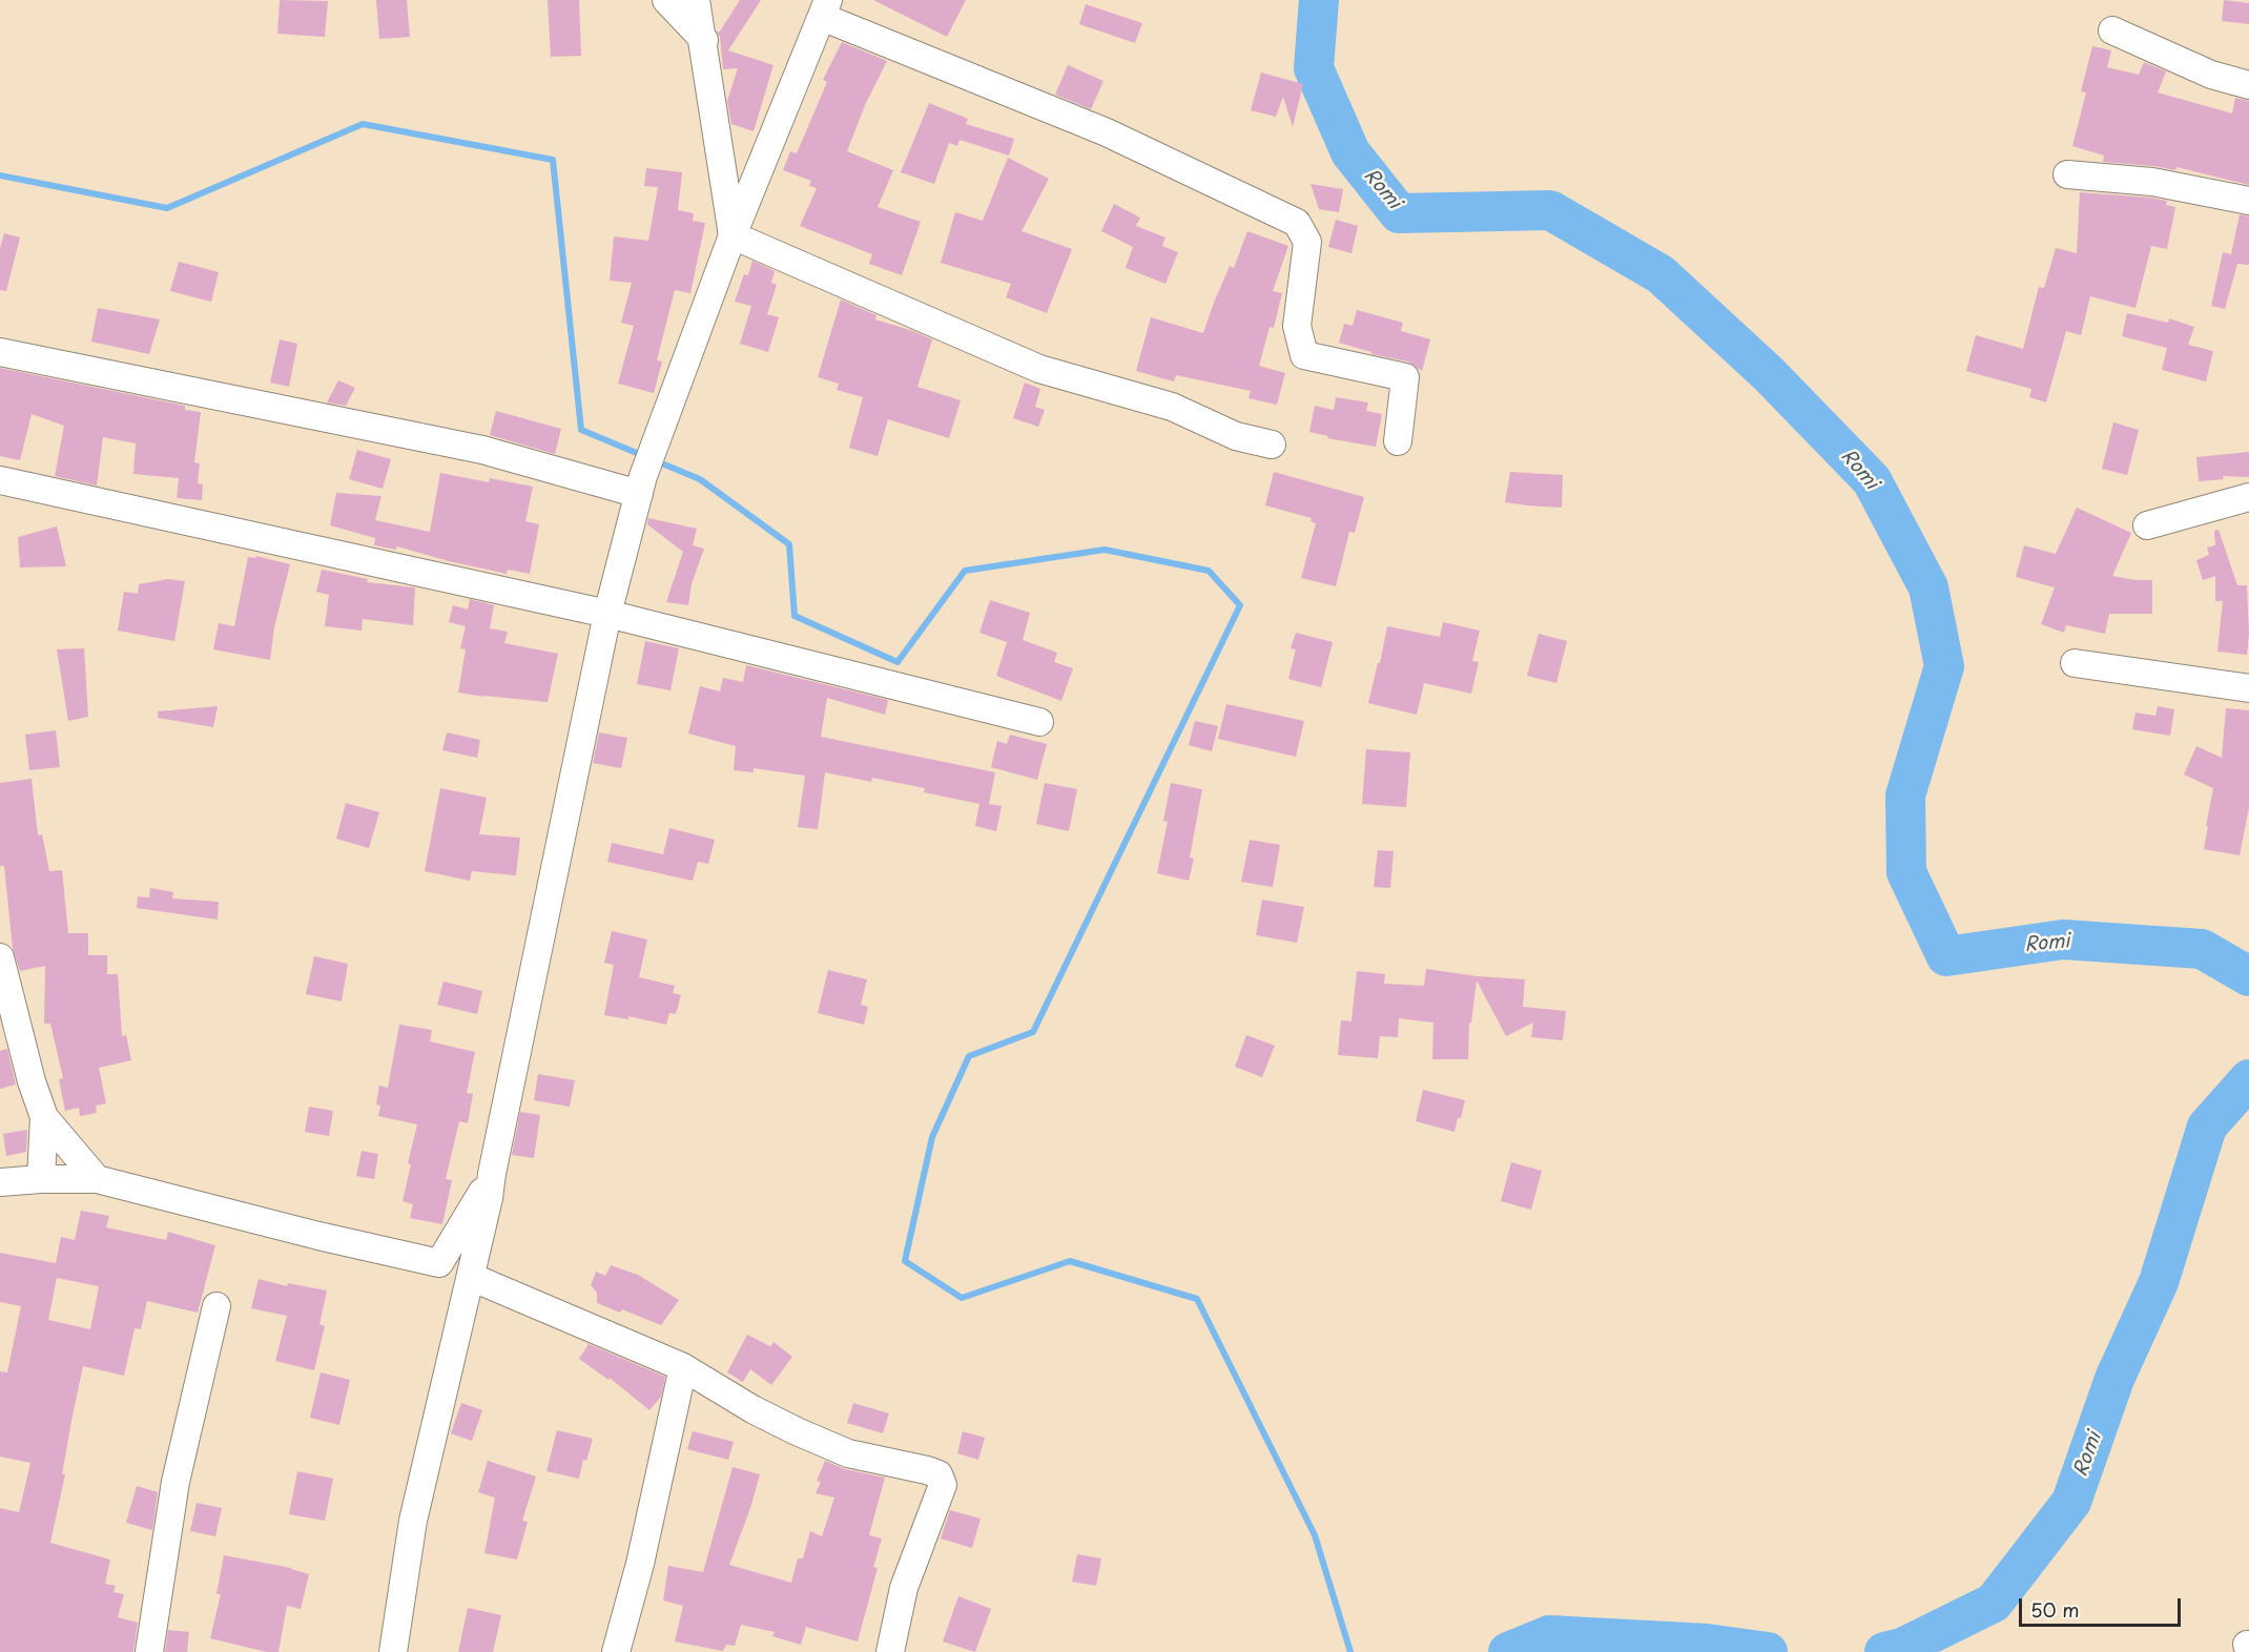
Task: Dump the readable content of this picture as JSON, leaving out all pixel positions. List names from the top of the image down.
{
  "water": ["Romi"],
  "scale_bar": "50 m"
}
